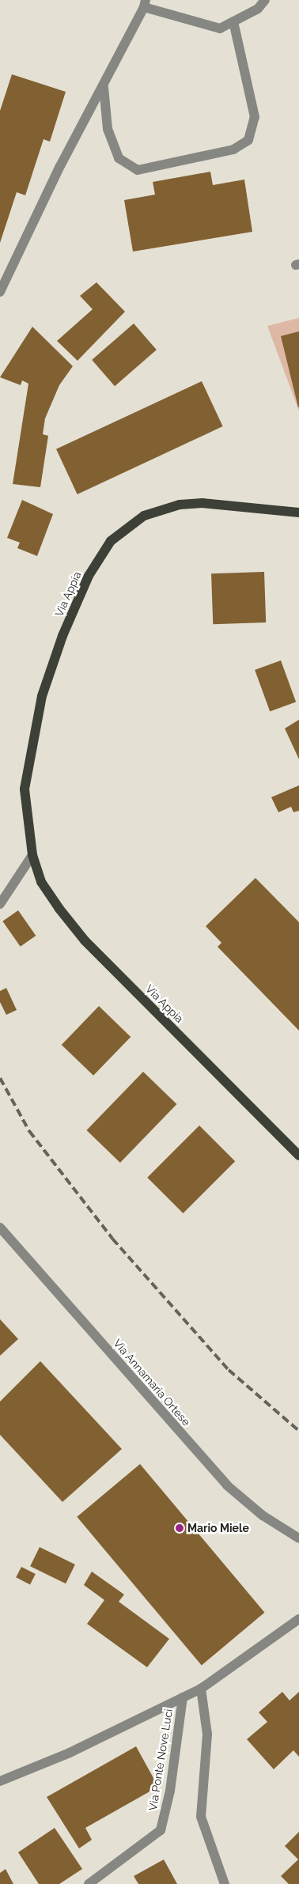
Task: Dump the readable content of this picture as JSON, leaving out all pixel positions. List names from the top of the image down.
{
  "streets": {
    "main road": ["Via Appia"],
    "street": ["Via Annamaria Ortese", "Via Ponte Nove Luci"]
  },
  "places": ["Mario Miele"]
}
